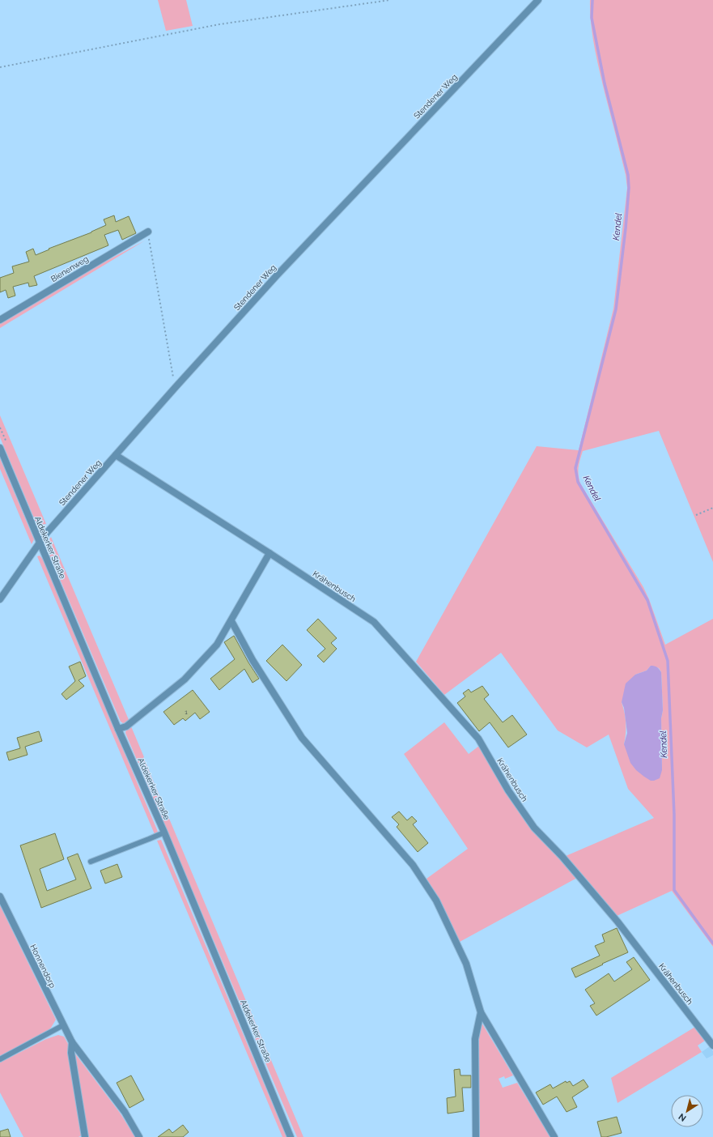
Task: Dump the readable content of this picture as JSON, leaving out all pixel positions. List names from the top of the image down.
{
  "streets": {
    "street": [
      "Stendener Weg",
      "Bienenweg",
      "Aldekerker Straße",
      "Krähenbusch",
      "Honnendorp"
    ]
  },
  "crossings": [
    ["Stendener Weg", "Aldekerker Straße"],
    ["Stendener Weg", "Krähenbusch"]
  ],
  "water": ["Kendel"],
  "house_numbers": ["1"],
  "north": "bottom left"
}
